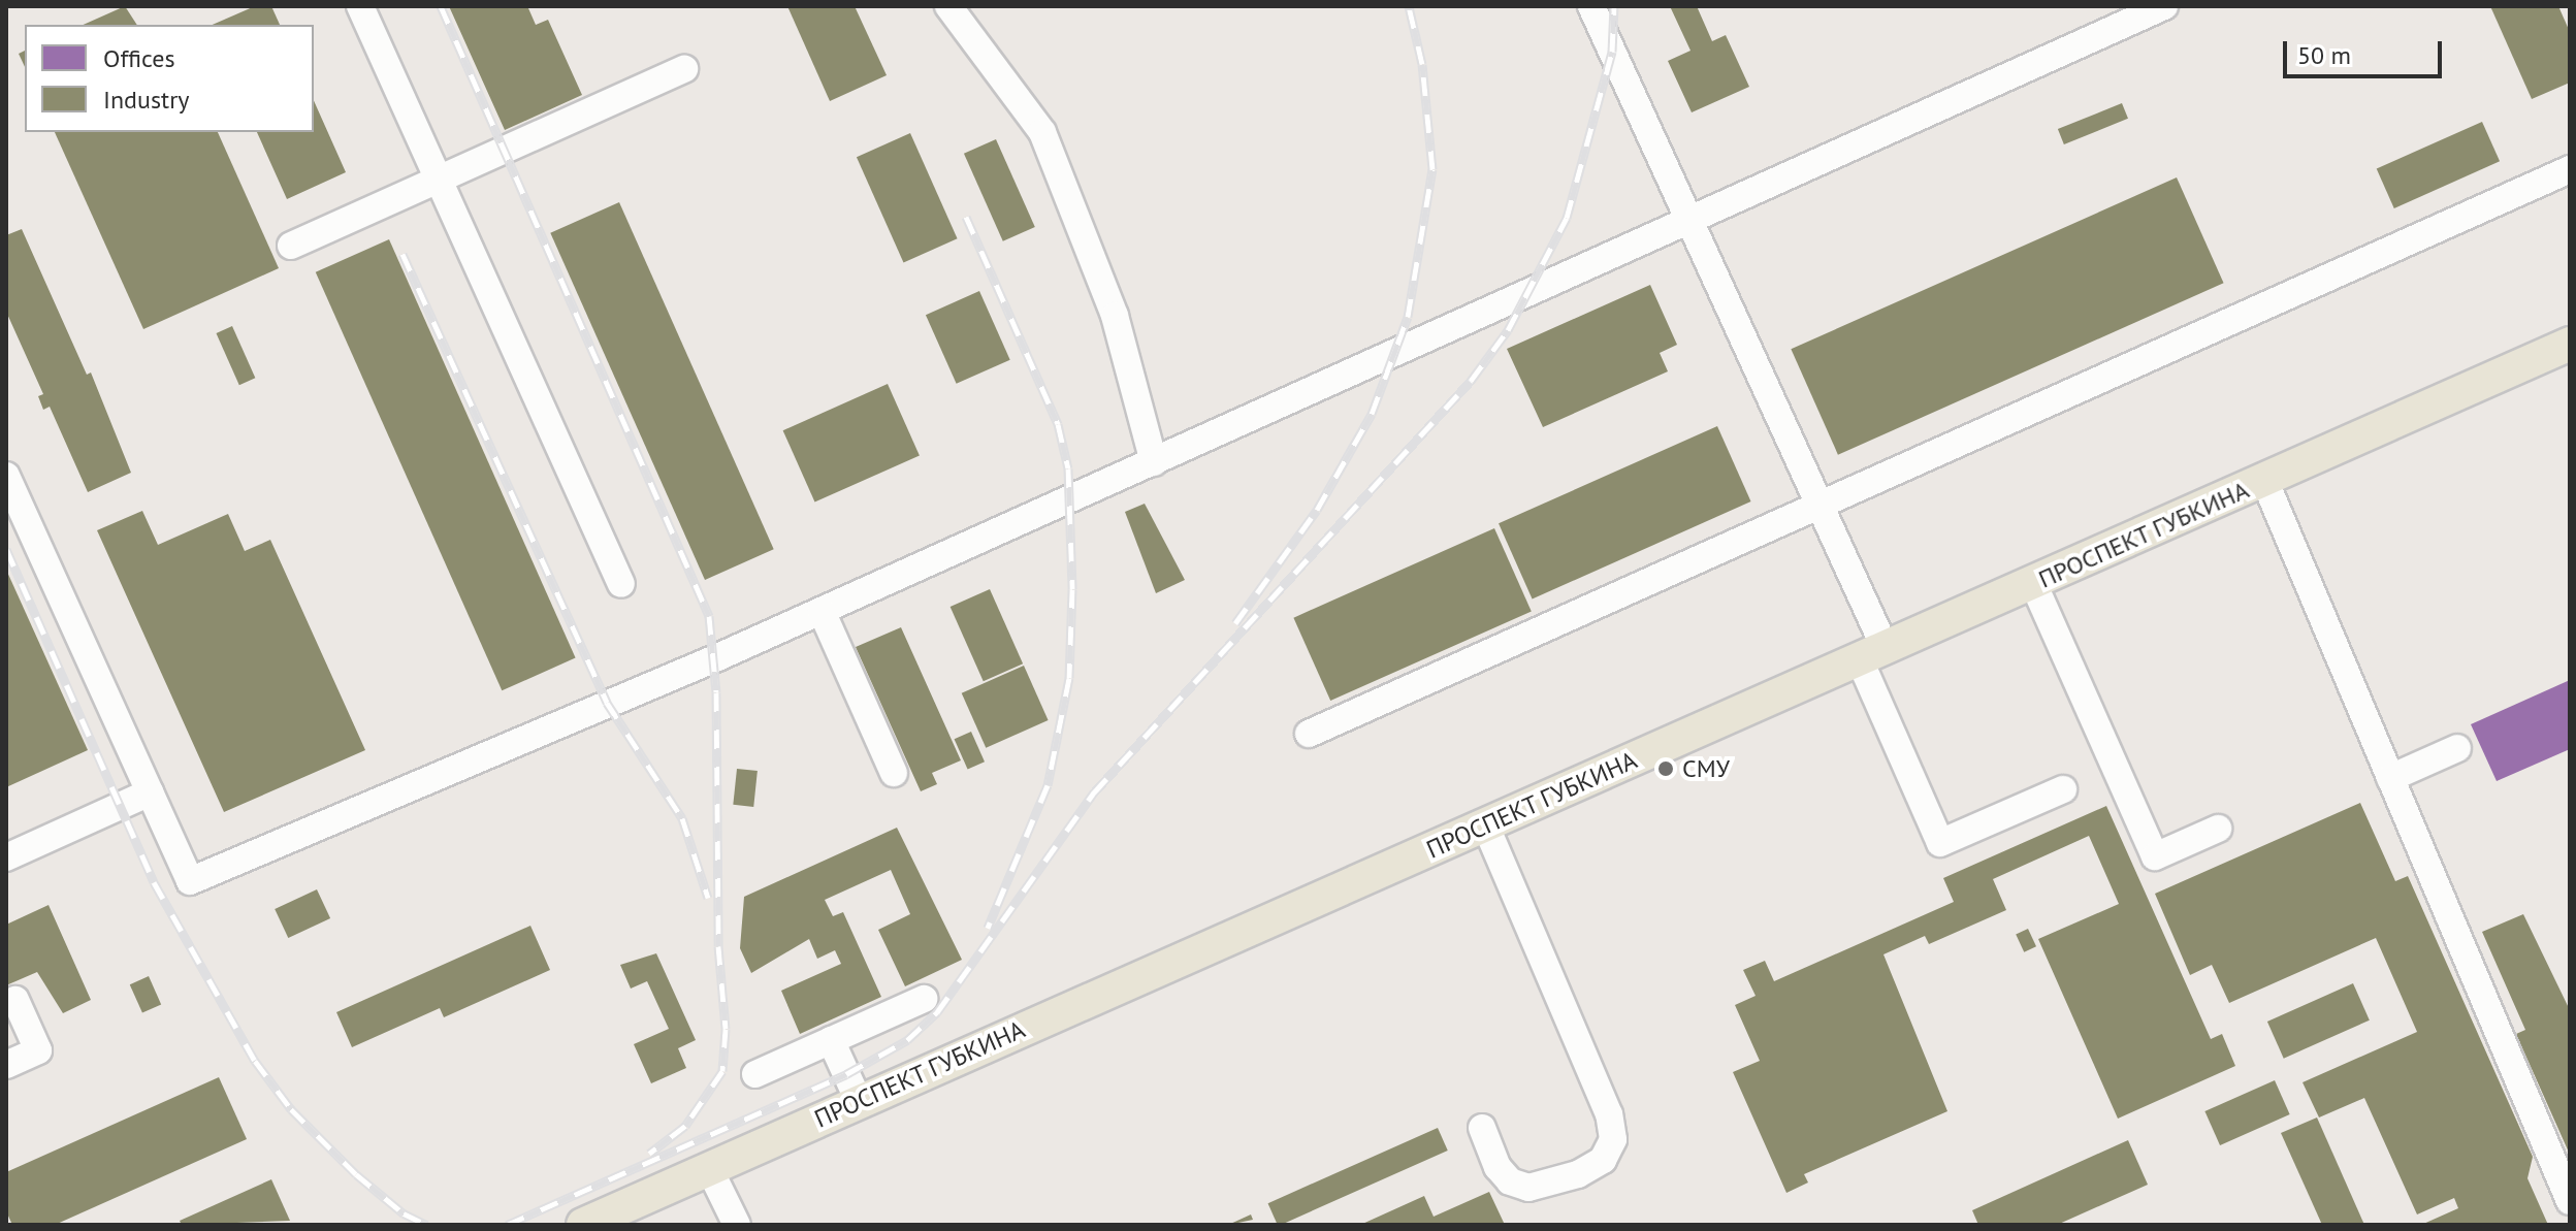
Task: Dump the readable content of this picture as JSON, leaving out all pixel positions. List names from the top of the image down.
{
  "streets": {
    "main road": ["ПРОСПЕКТ ГУБКИНА"]
  },
  "places": ["СМУ"],
  "legend": ["Offices", "Industry"],
  "scale_bar": "50 m"
}
